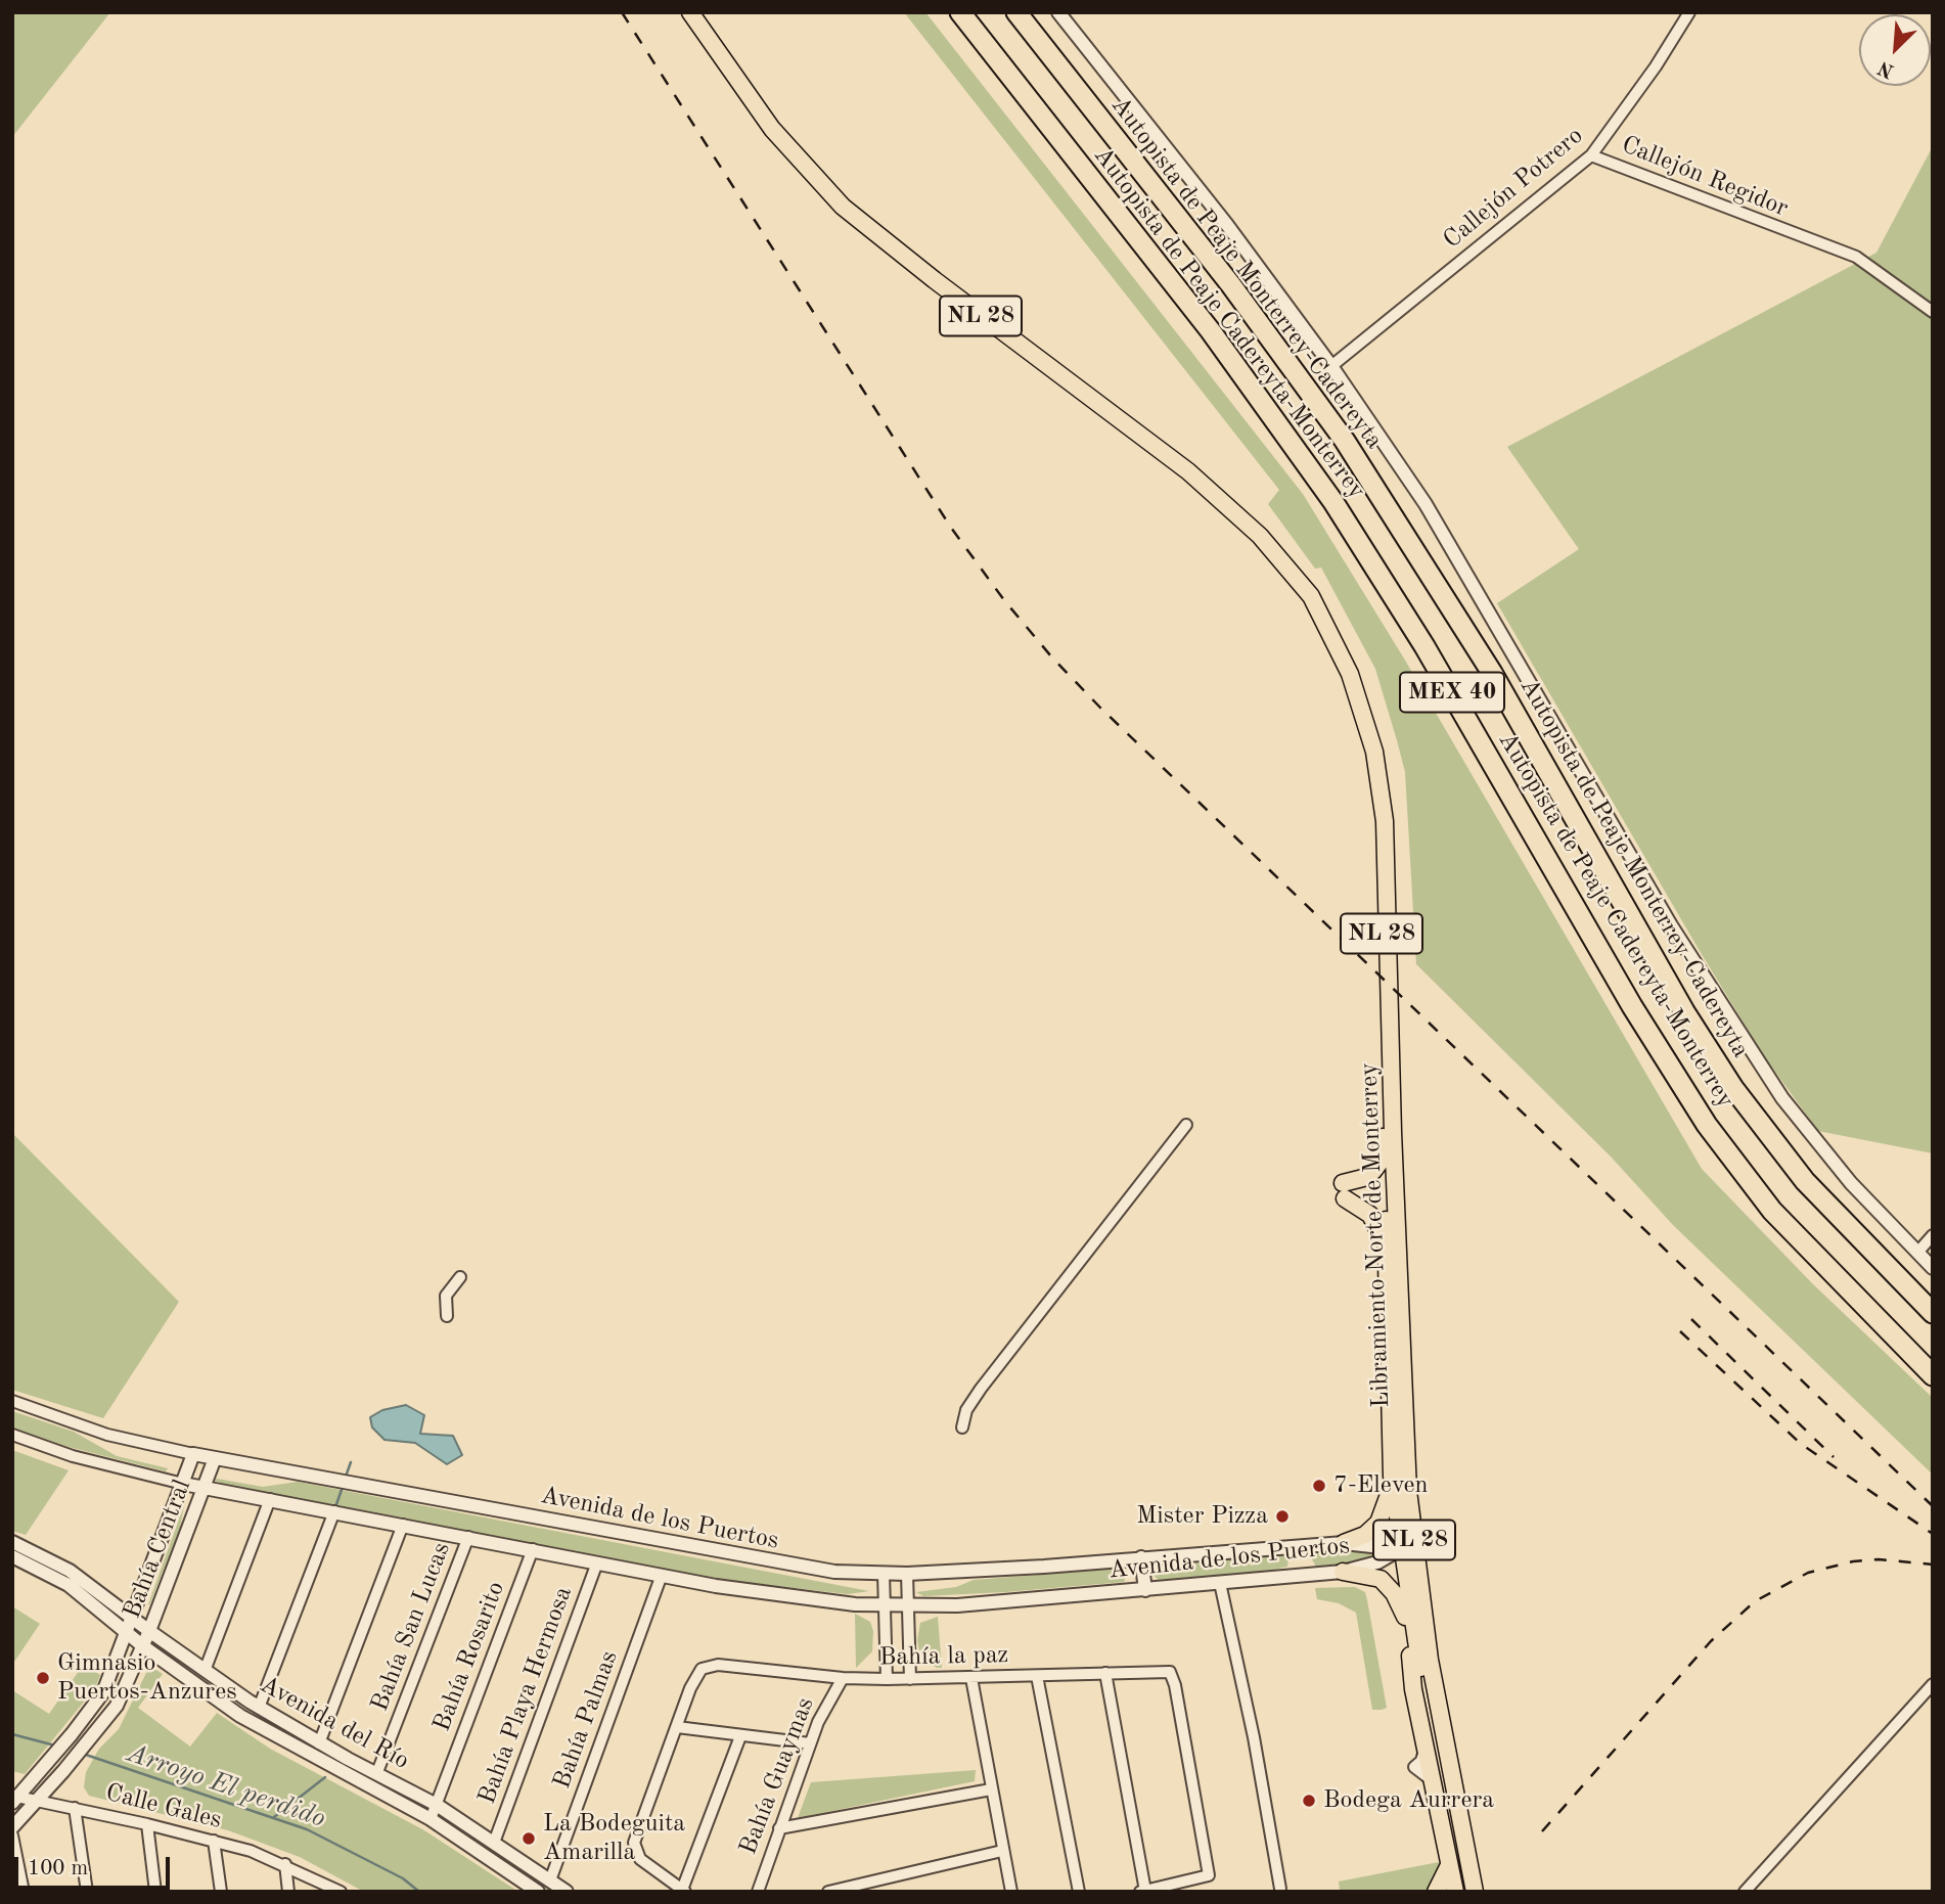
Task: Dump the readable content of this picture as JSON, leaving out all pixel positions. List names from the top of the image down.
{
  "streets": {
    "highway": ["Autopista de Peaje Monterrey-Cadereyta", "Autopista de Peaje Cadereyta-Monterrey", "MEX 40"],
    "main road": ["NL 28", "Libramiento Norte de Monterrey"],
    "street": [
      "Callejón Regidor",
      "Callejón Potrero",
      "Avenida de los Puertos",
      "Bahía Central",
      "Bahía San Lucas",
      "Bahía Rosarito",
      "Bahía la paz",
      "Bahía Playa Hermosa",
      "Bahía Palmas",
      "Avenida del Río",
      "Bahía Guaymas",
      "Calle Gales"
    ]
  },
  "crossings": [
    ["Callejón Regidor", "Callejón Potrero"],
    ["Libramiento Norte de Monterrey", "Avenida de los Puertos"],
    ["Avenida de los Puertos", "Bahía Central"],
    ["Avenida de los Puertos", "Bahía San Lucas"],
    ["Avenida de los Puertos", "Bahía Rosarito"],
    ["Avenida de los Puertos", "Bahía Playa Hermosa"],
    ["Avenida de los Puertos", "Bahía Palmas"],
    ["Bahía Central", "Avenida del Río"],
    ["Bahía Central", "Calle Gales"],
    ["Bahía San Lucas", "Avenida del Río"],
    ["Bahía Rosarito", "Avenida del Río"],
    ["Bahía la paz", "Bahía Guaymas"],
    ["Bahía Playa Hermosa", "Avenida del Río"],
    ["Bahía Palmas", "Avenida del Río"]
  ],
  "water": ["Arroyo El perdido"],
  "places": [
    "7-Eleven",
    "Mister Pizza",
    "Gimnasio Puertos-Anzures",
    "Bodega Aurrera",
    "La Bodeguita Amarilla"
  ],
  "scale_bar": "100 m",
  "north": "bottom left"
}
